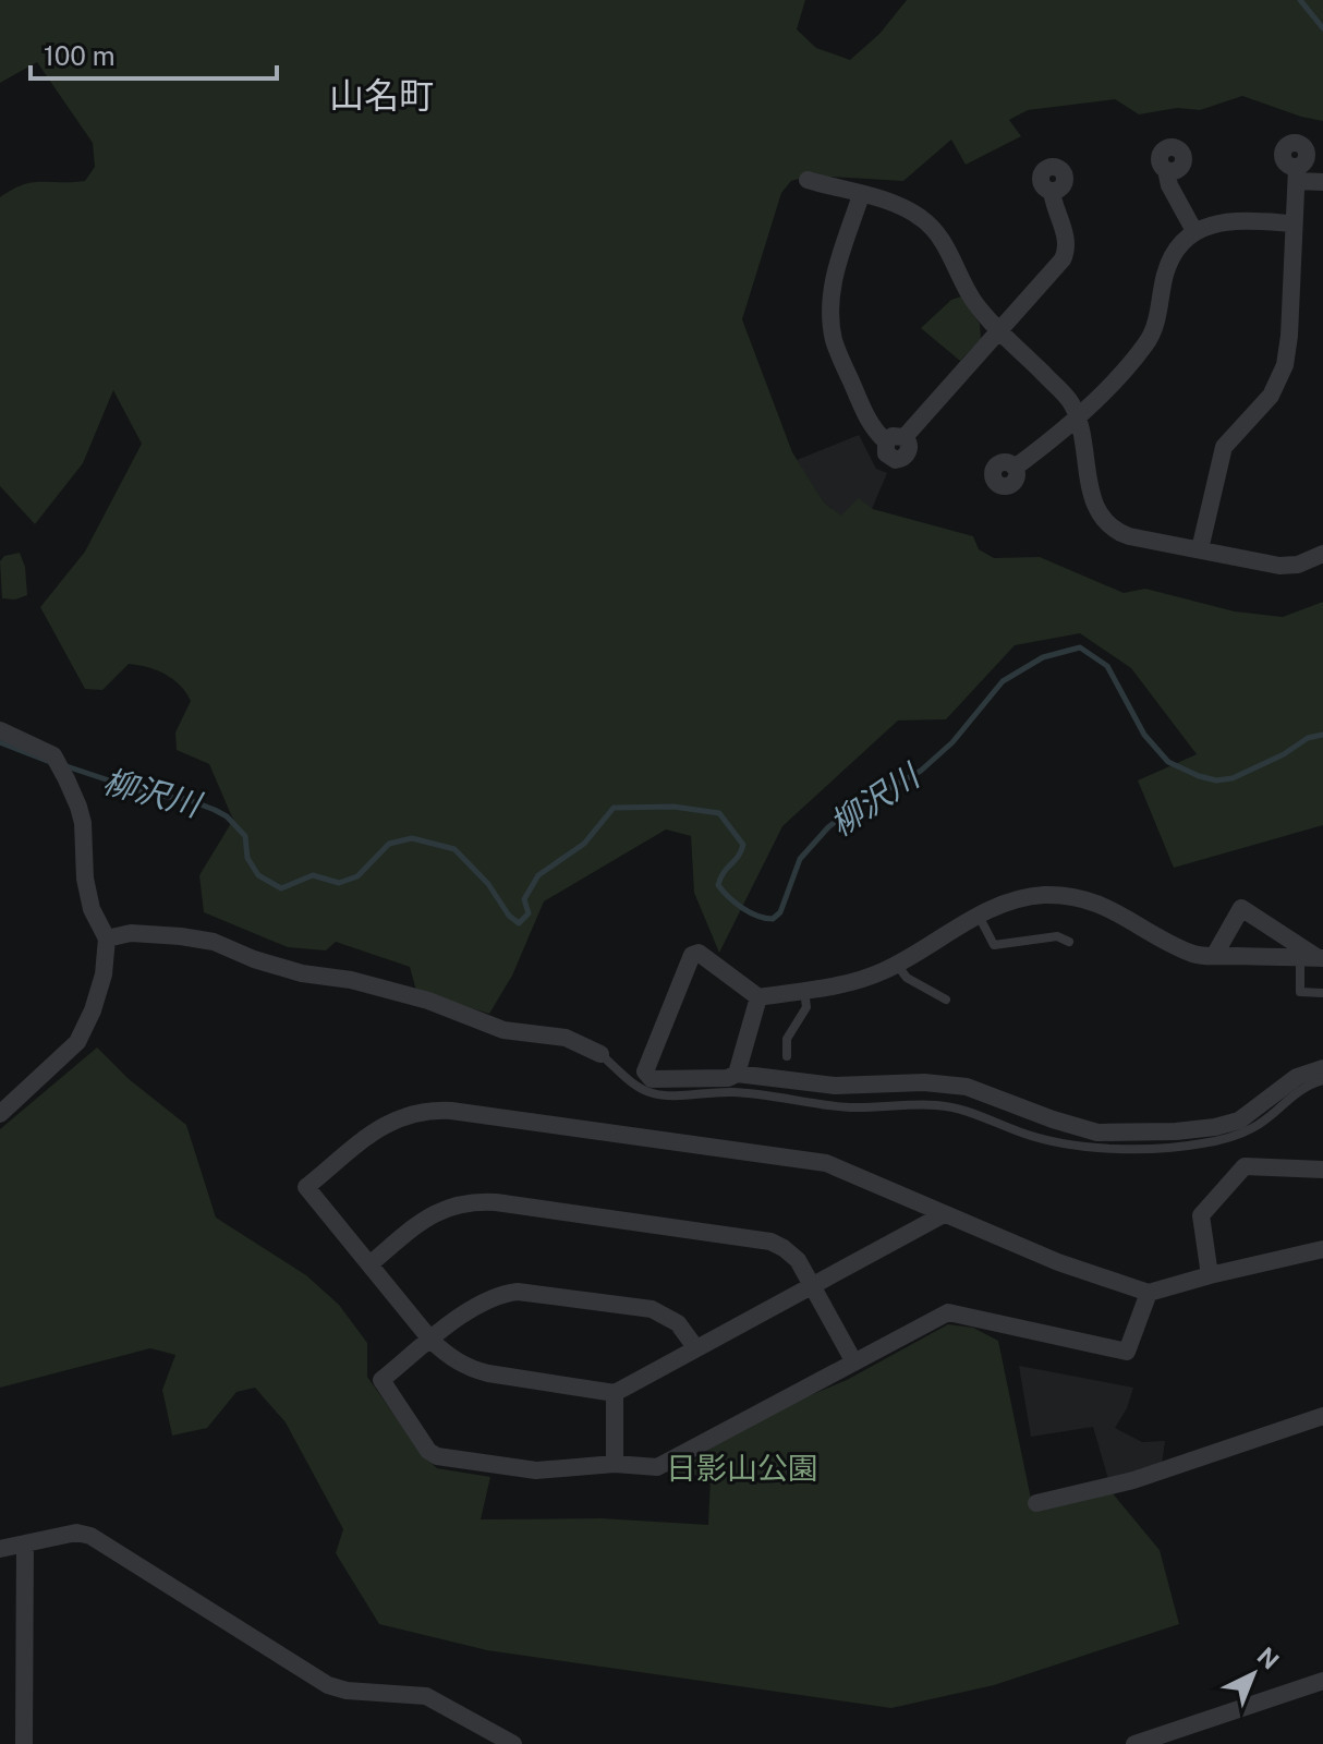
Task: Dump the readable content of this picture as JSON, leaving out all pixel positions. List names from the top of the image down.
{
  "districts": ["山名町"],
  "water": ["柳沢川"],
  "parks": ["日影山公園"],
  "scale_bar": "100 m",
  "north": "top right"
}
